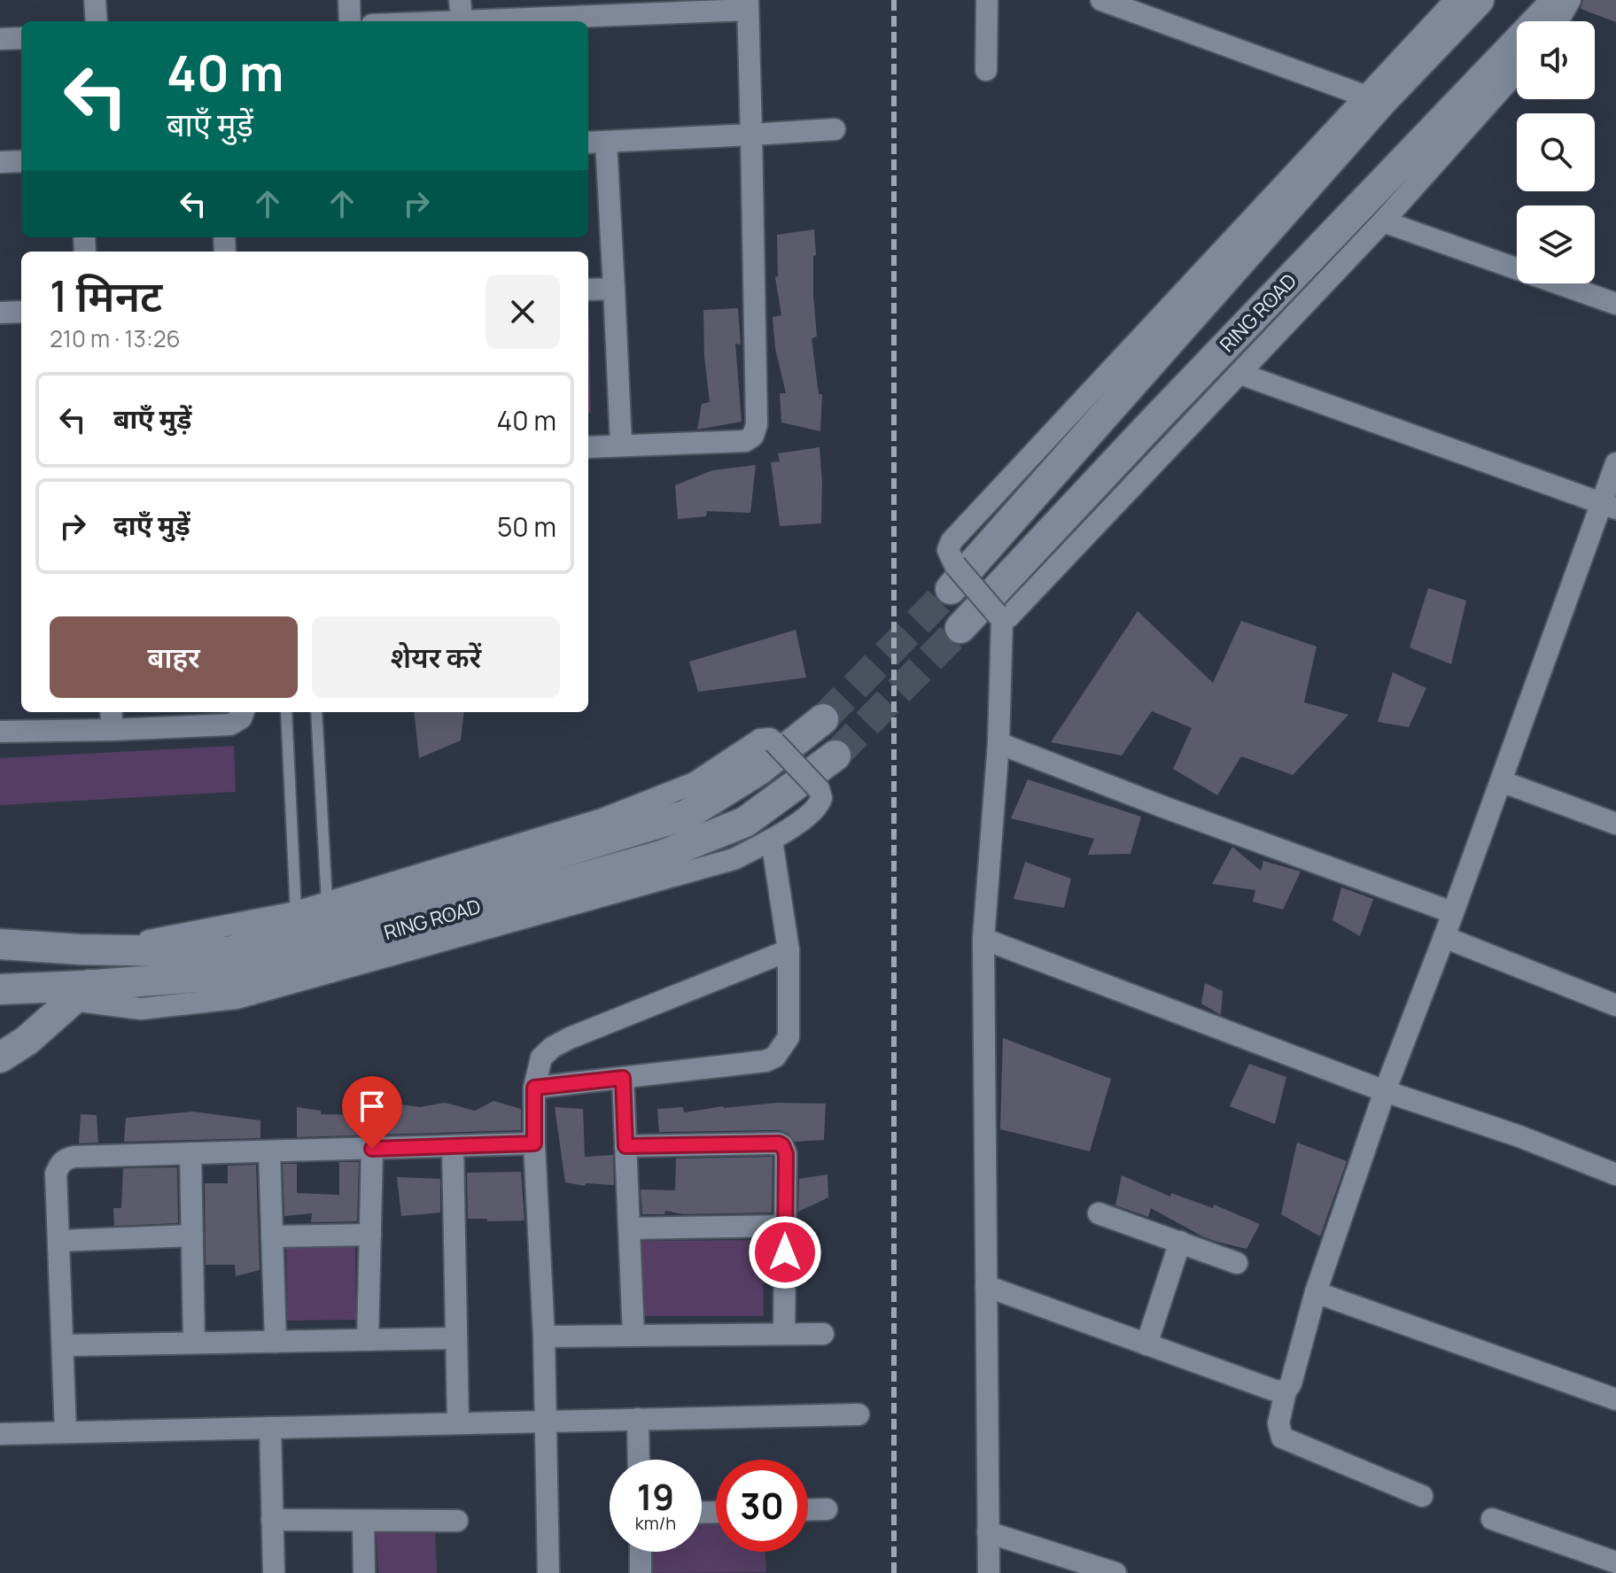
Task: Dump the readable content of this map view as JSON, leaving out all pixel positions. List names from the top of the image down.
{
  "streets": {
    "street": ["RING ROAD"]
  },
  "page": {
    "turn": ["40 m", "बाएँ मुड़ें"],
    "heading": ["1 मिनट", "210 m · 13:26"],
    "list": [
      {
        "name": "बाएँ मुड़ें",
        "value": "40 m"
      },
      {
        "name": "दाएँ मुड़ें",
        "value": "50 m"
      }
    ],
    "buttons": ["बाहर", "शेयर करें"],
    "speed": "19 km/h",
    "limit": "30"
  }
}
